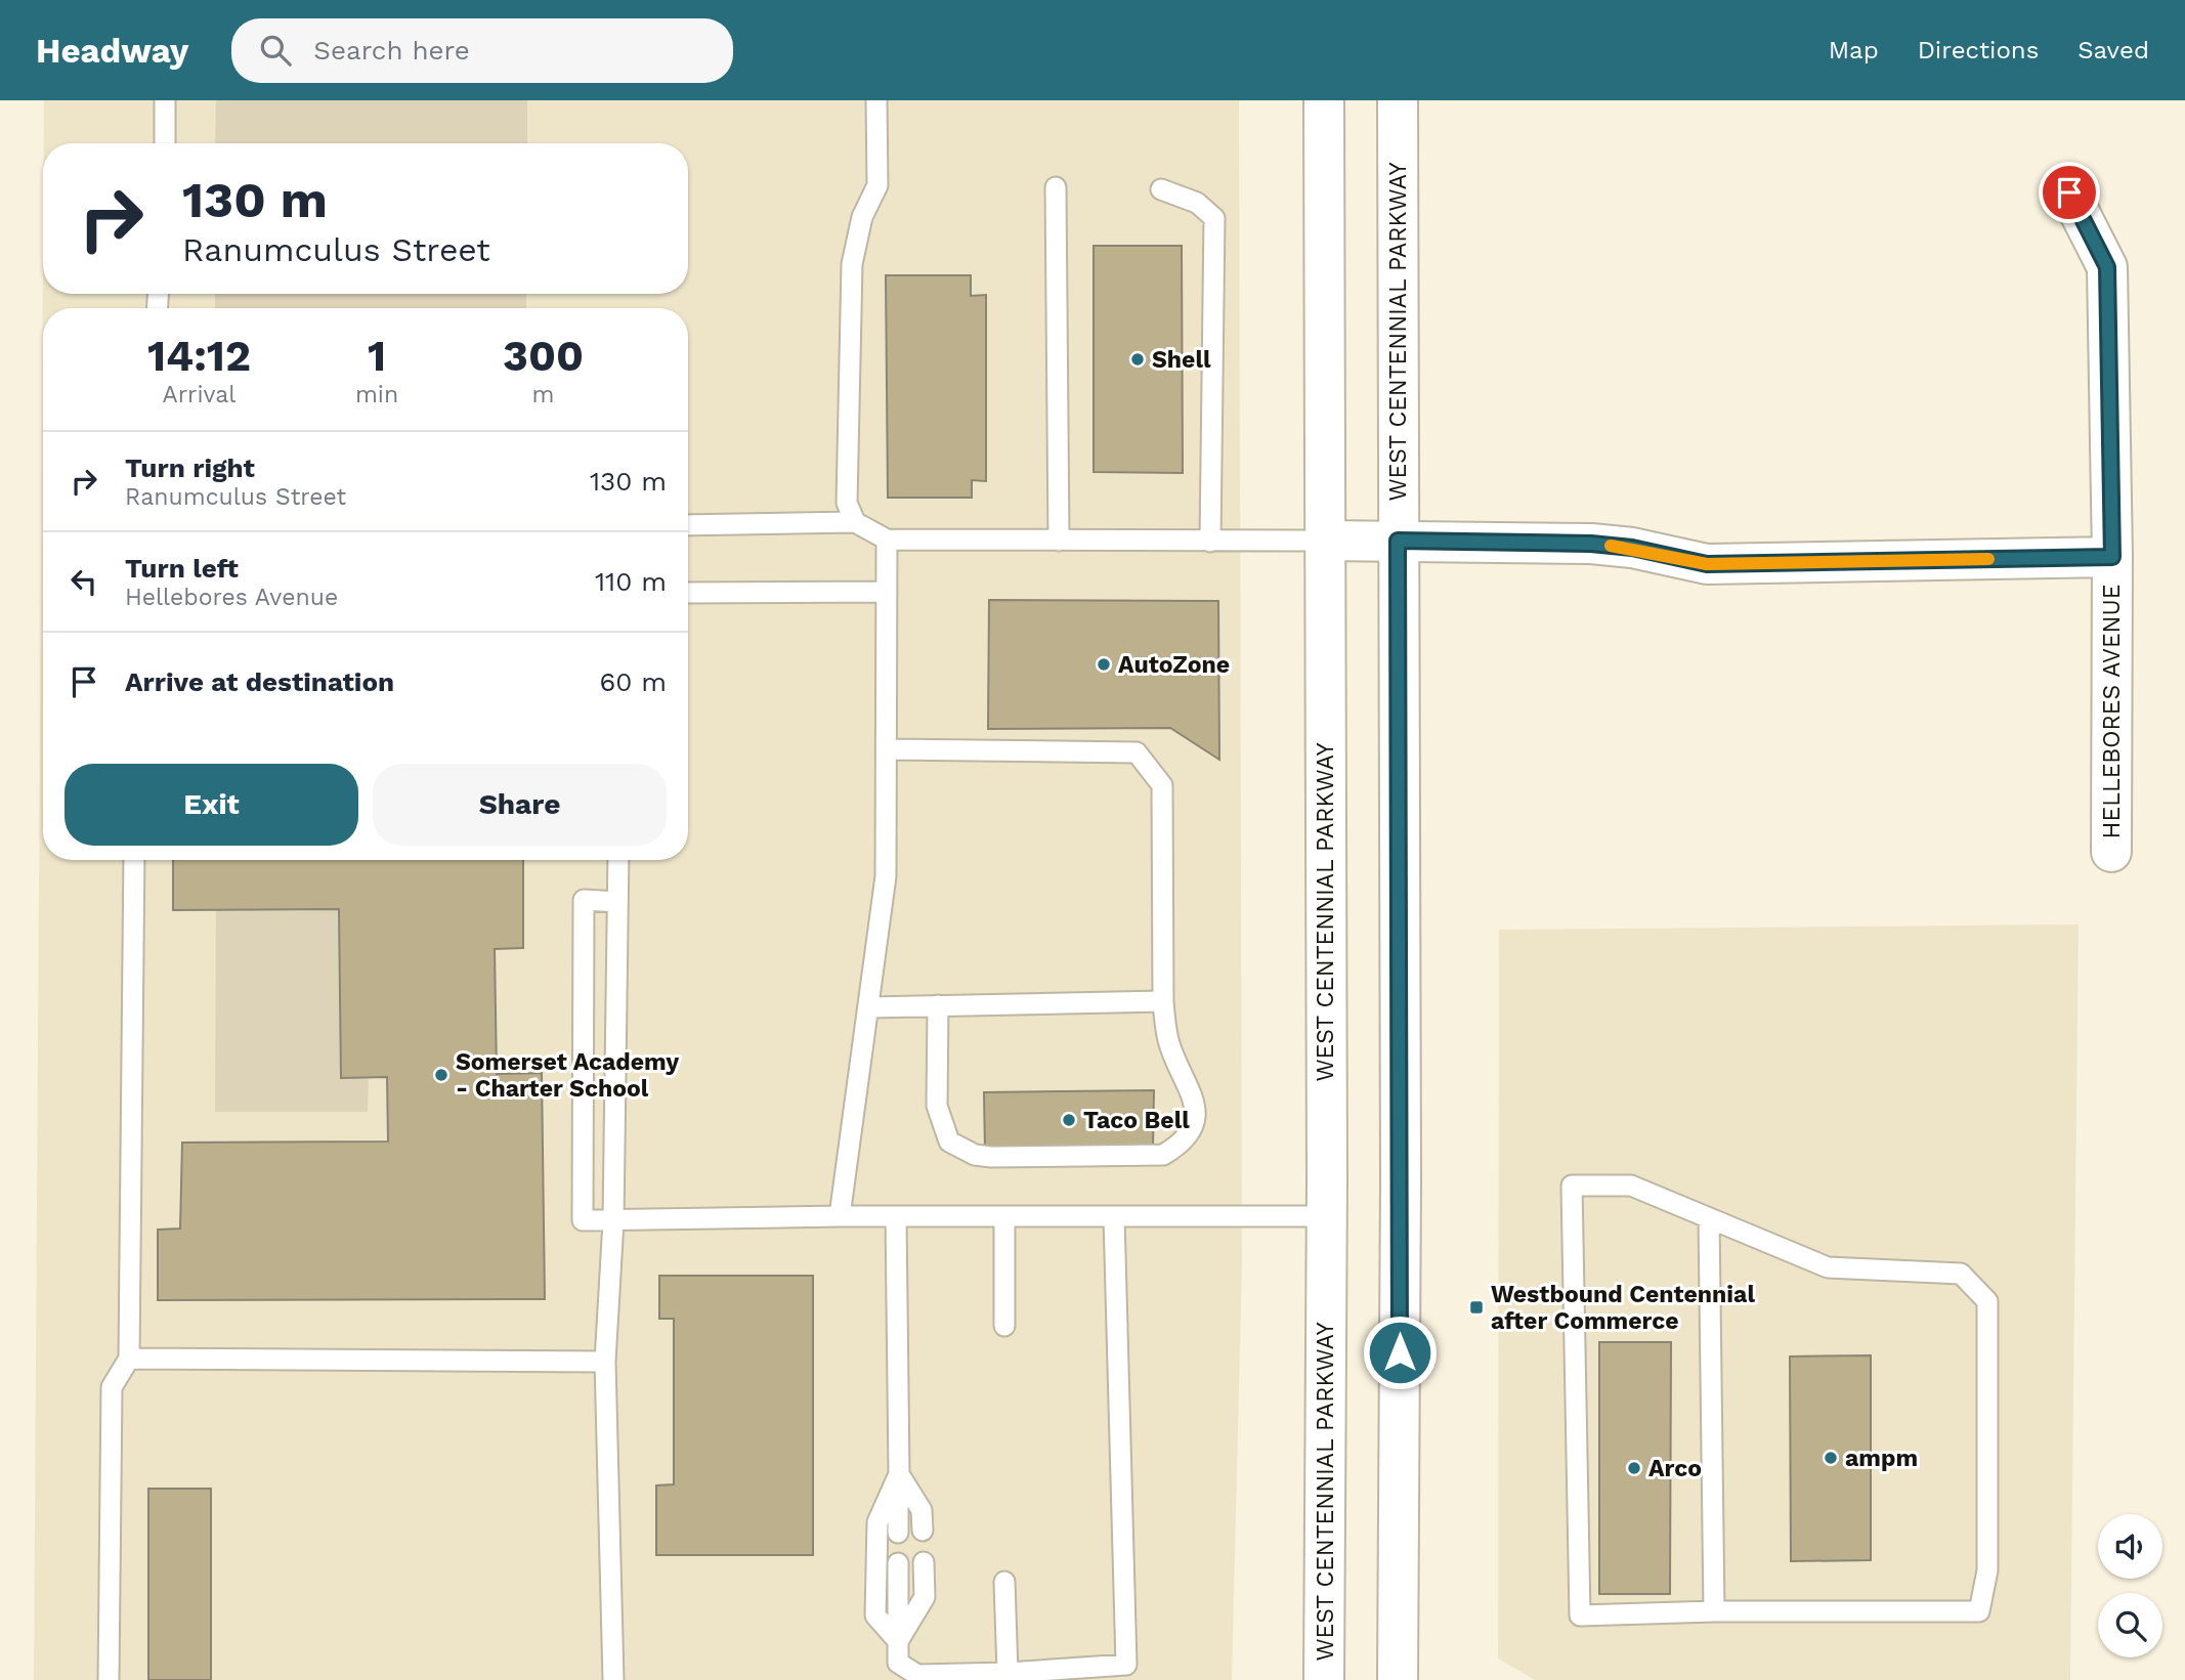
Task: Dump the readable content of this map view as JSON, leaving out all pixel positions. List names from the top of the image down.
{
  "streets": {
    "main road": ["WEST CENTENNIAL PARKWAY", "HELLEBORES AVENUE"]
  },
  "places": {
    "other": [
      "Shell",
      "AutoZone",
      "Somerset Academy - Charter School",
      "Taco Bell",
      "ampm",
      "Arco"
    ],
    "transit": ["Westbound Centennial after Commerce"]
  },
  "page": {
    "header": "Headway",
    "search": "Search here",
    "nav": ["Map", "Directions", "Saved"],
    "turn": ["130 m", "Ranumculus Street"],
    "eta": [
      "14:12",
      "Arrival",
      "1",
      "min",
      "300",
      "m"
    ],
    "list": [
      {
        "name": "Turn right",
        "note": "Ranumculus Street",
        "value": "130 m"
      },
      {
        "name": "Turn left",
        "note": "Hellebores Avenue",
        "value": "110 m"
      },
      {
        "name": "Arrive at destination",
        "value": "60 m"
      }
    ],
    "buttons": ["Exit", "Share"]
  }
}
